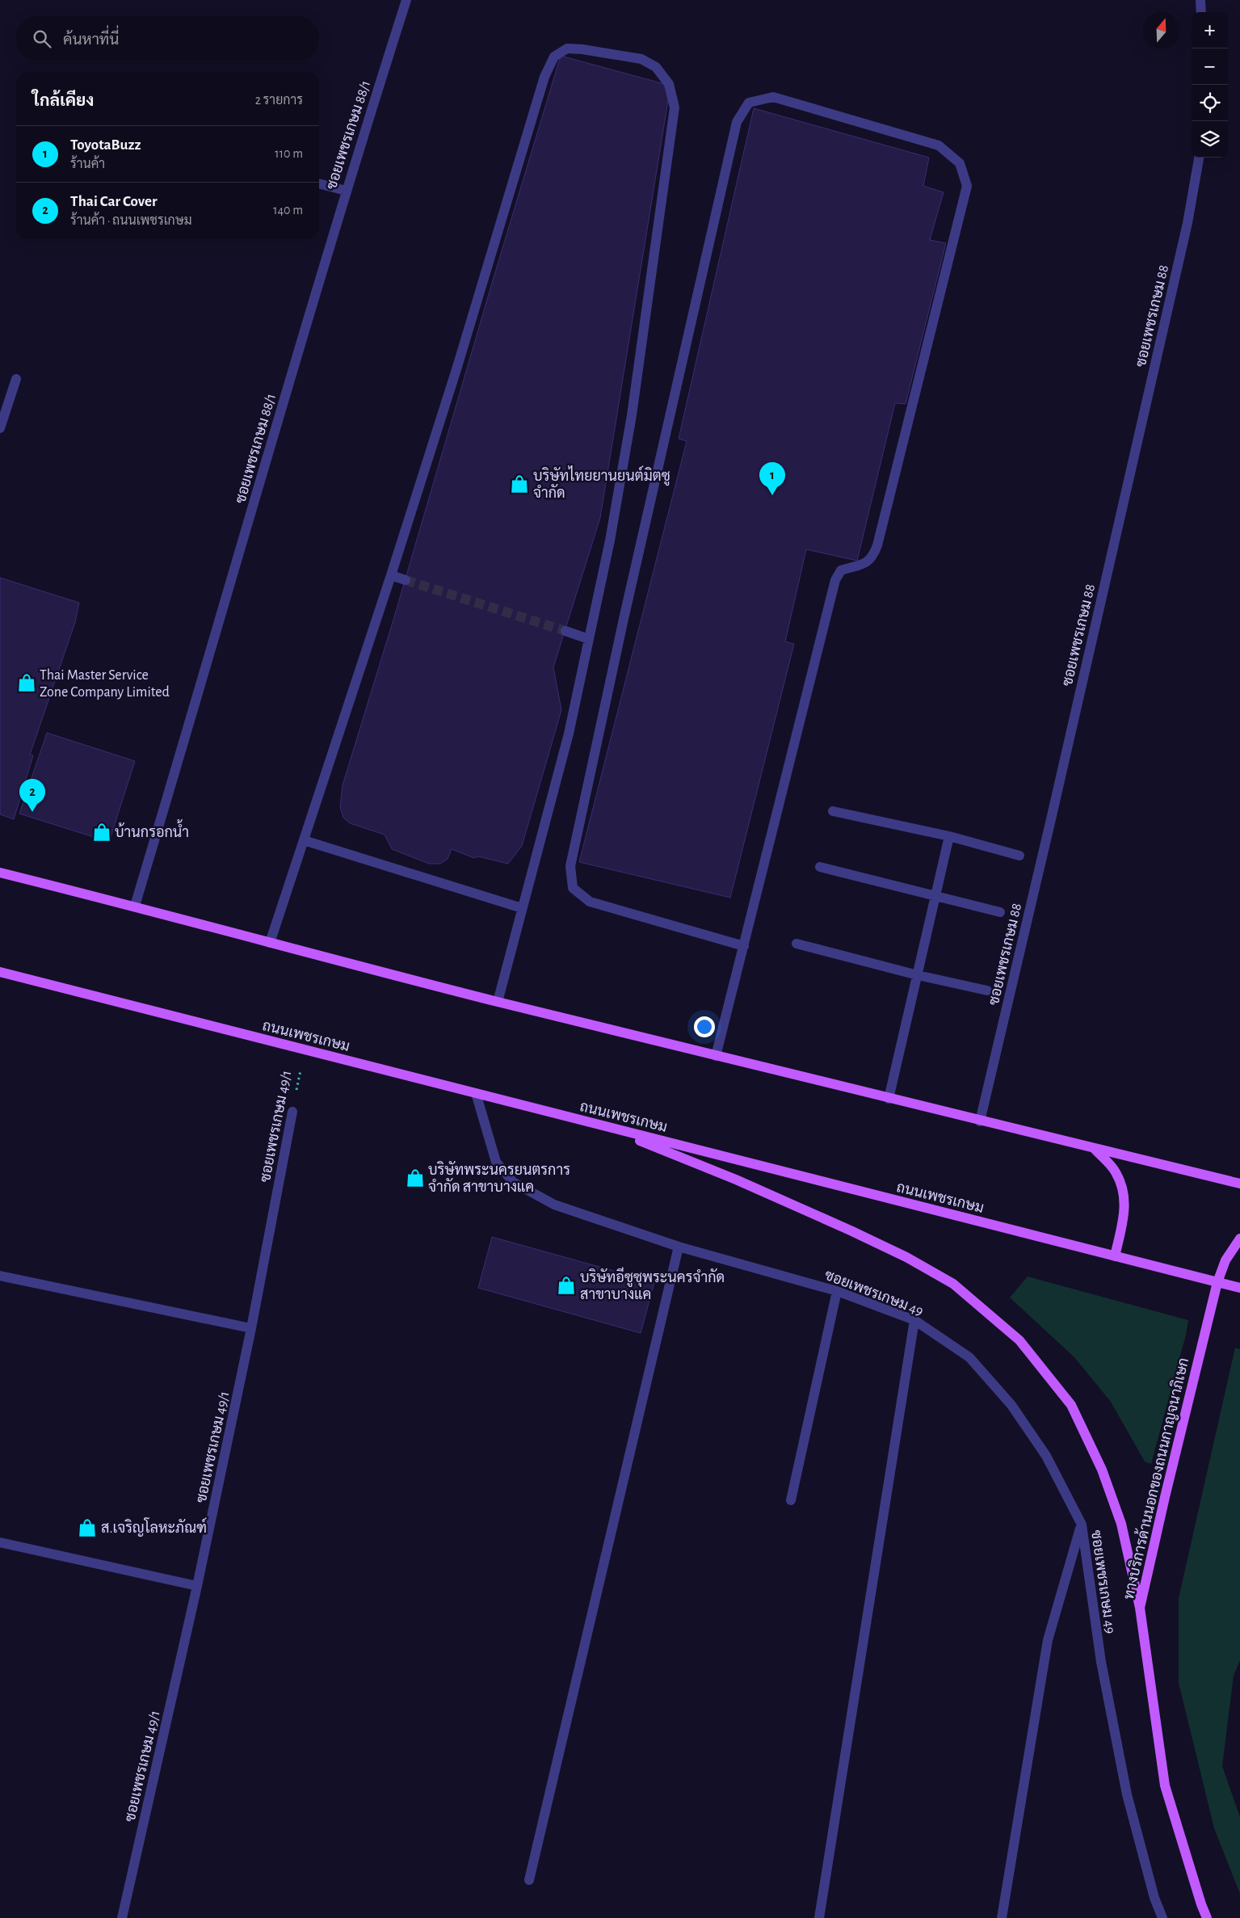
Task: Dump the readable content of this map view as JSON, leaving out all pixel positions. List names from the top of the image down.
{
  "streets": {
    "main road": ["ถนนเพชรเกษม", "ทางบริการด้านนอกของถนนกาญจนาภิเษก"],
    "street": [
      "ซอยเพชรเกษม 88/1",
      "ซอยเพชรเกษม 88",
      "ซอยเพชรเกษม 49/1",
      "ซอยเพชรเกษม 49"
    ]
  },
  "crossings": [
    ["ถนนเพชรเกษม", "ซอยเพชรเกษม 49/1"],
    ["ถนนเพชรเกษม", "ซอยเพชรเกษม 49"],
    ["ถนนเพชรเกษม", "ทางบริการด้านนอกของถนนกาญจนาภิเษก"]
  ],
  "places": {
    "shop": [
      "บริษัทไทยยานยนต์มิตซู จำกัด",
      "Thai Master Service Zone Company Limited",
      "บ้านกรอกน้ำ",
      "บริษัทพระนครยนตรการ จำกัด สาขาบางแค",
      "บริษัทอีซูซุพระนครจำกัด สาขาบางแค",
      "ส.เจริญโลหะภัณฑ์"
    ]
  },
  "north": "top",
  "page": {
    "map_buttons": ["+", "−"],
    "search": "ค้นหาที่นี่",
    "heading": ["ใกล้เคียง", "2 รายการ"],
    "list": [
      {
        "mark": "1",
        "name": "ToyotaBuzz",
        "note": "ร้านค้า",
        "value": "110 m"
      },
      {
        "mark": "2",
        "name": "Thai Car Cover",
        "note": "ร้านค้า · ถนนเพชรเกษม",
        "value": "140 m"
      }
    ],
    "pins": ["1", "2"]
  }
}
